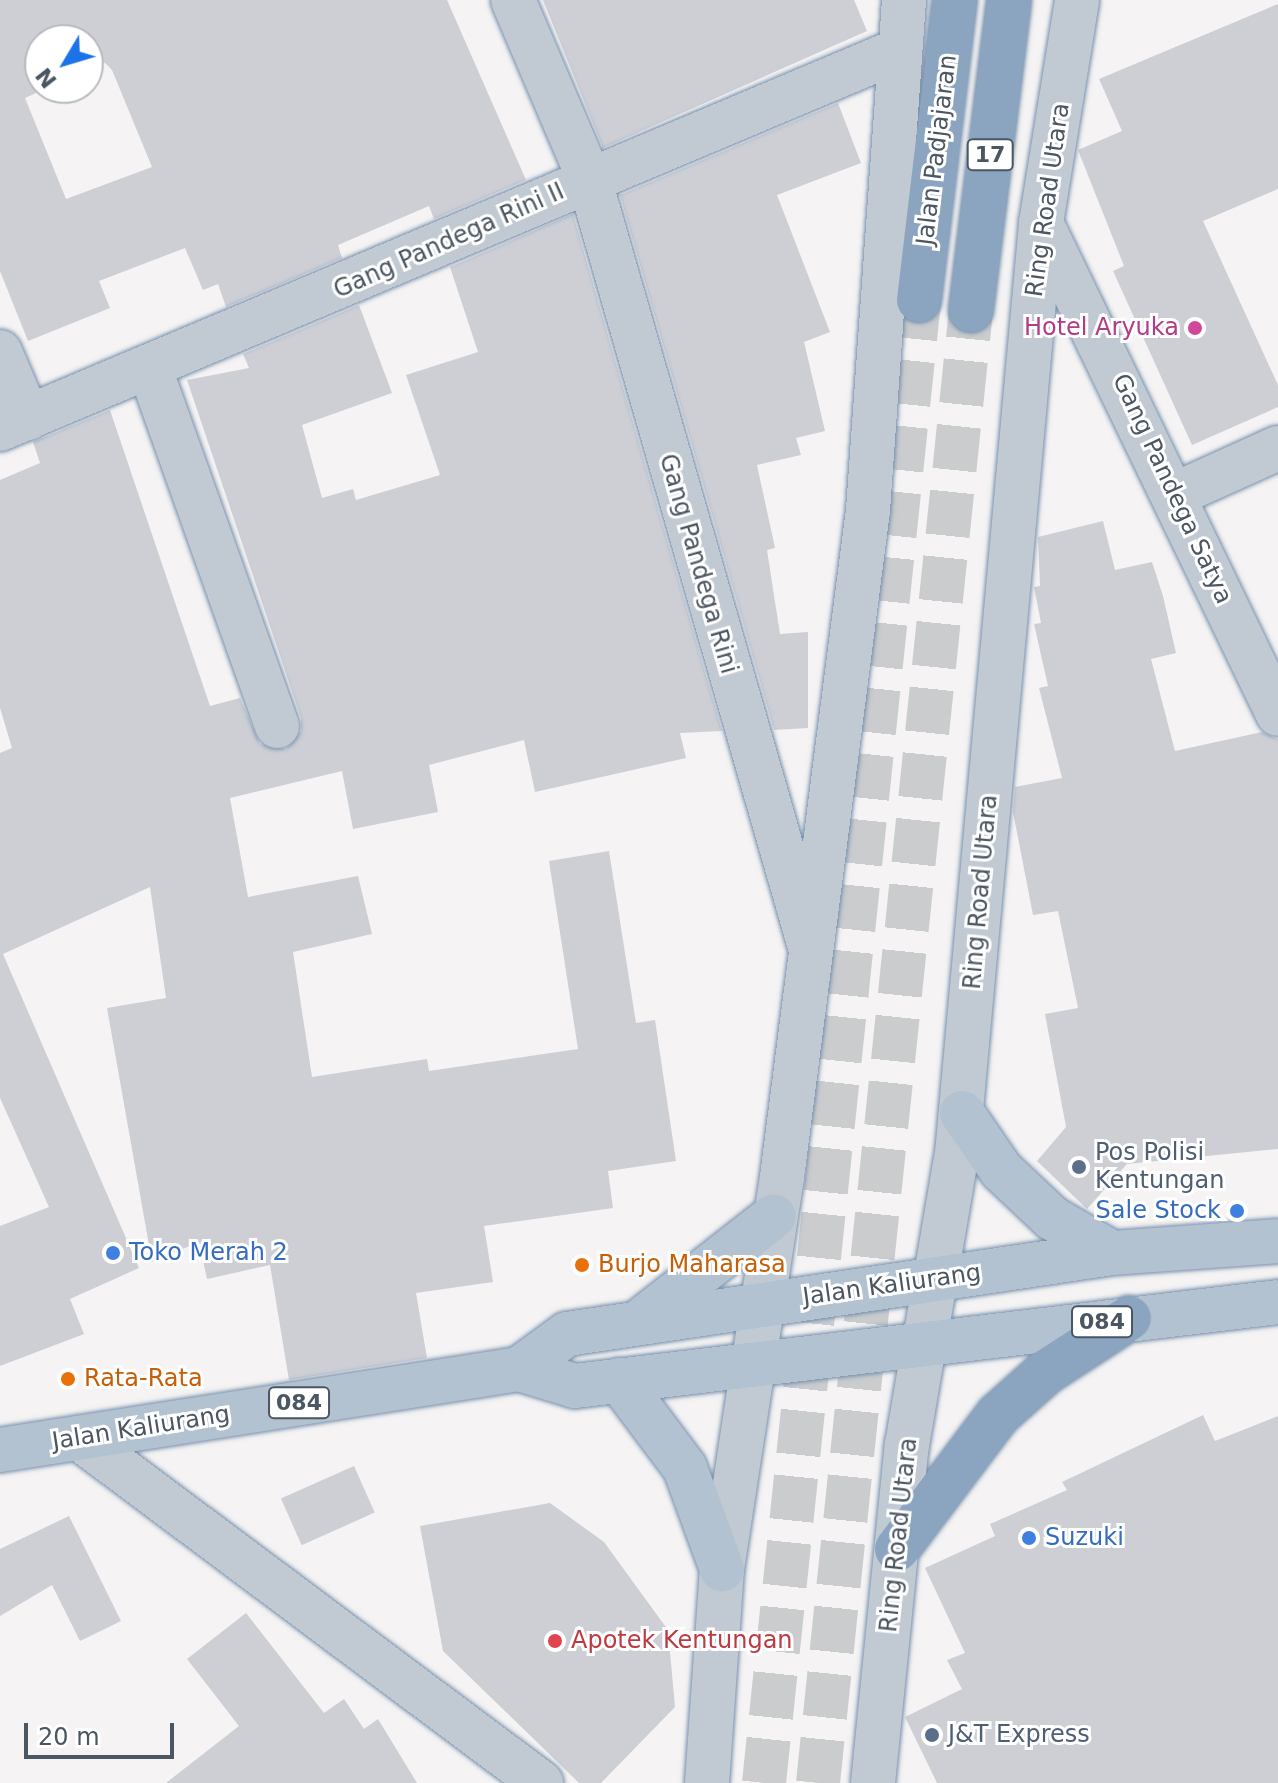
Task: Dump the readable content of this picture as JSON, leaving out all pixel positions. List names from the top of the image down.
{
  "streets": {
    "highway": ["Jalan Padjajaran", "17"],
    "main road": ["Jalan Kaliurang", "084"],
    "street": [
      "Ring Road Utara",
      "Gang Pandega Rini II",
      "Gang Pandega Satya",
      "Gang Pandega Rini"
    ]
  },
  "crossings": [
    ["Ring Road Utara", "Gang Pandega Satya"],
    ["Ring Road Utara", "Jalan Kaliurang"],
    ["Gang Pandega Rini II", "Gang Pandega Rini"]
  ],
  "places": [
    "Hotel Aryuka",
    "Pos Polisi Kentungan",
    "Sale Stock",
    "Toko Merah 2",
    "Burjo Maharasa",
    "Rata-Rata",
    "Suzuki",
    "Apotek Kentungan",
    "J&T Express"
  ],
  "scale_bar": "20 m",
  "north": "bottom left"
}
